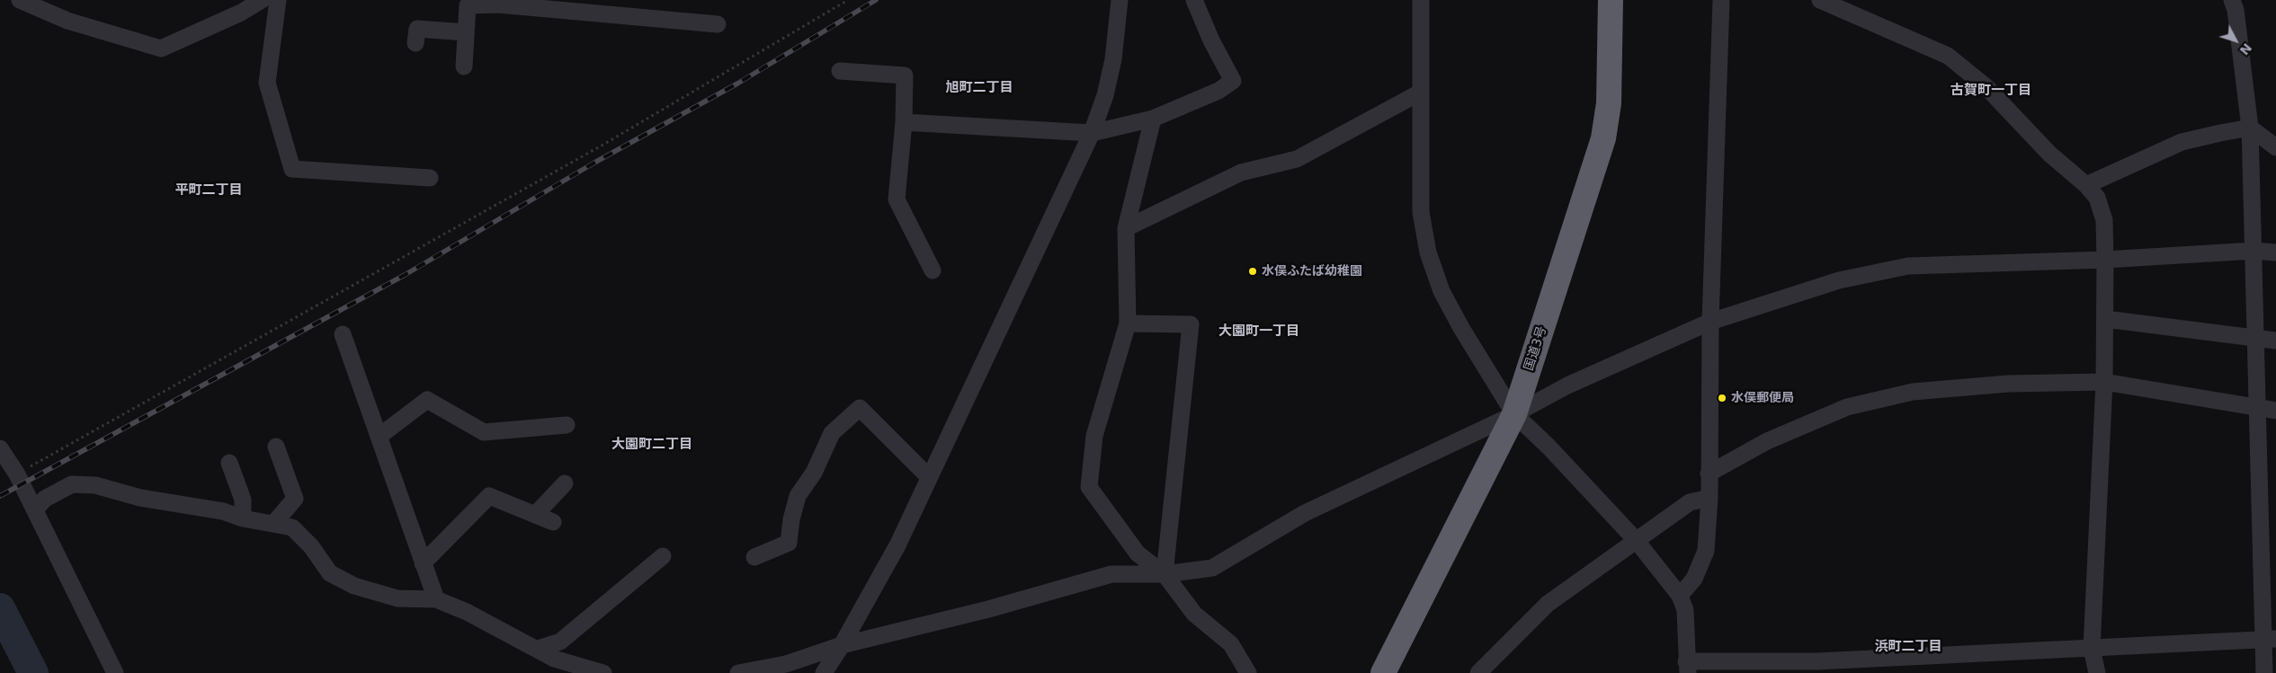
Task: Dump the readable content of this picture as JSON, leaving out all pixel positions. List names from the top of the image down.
{
  "streets": {
    "highway": ["国道3号"]
  },
  "districts": [
    "旭町二丁目",
    "古賀町一丁目",
    "平町二丁目",
    "大園町一丁目",
    "大園町二丁目",
    "浜町二丁目"
  ],
  "places": ["水俣ふたば幼稚園", "水俣郵便局"],
  "north": "bottom right"
}
